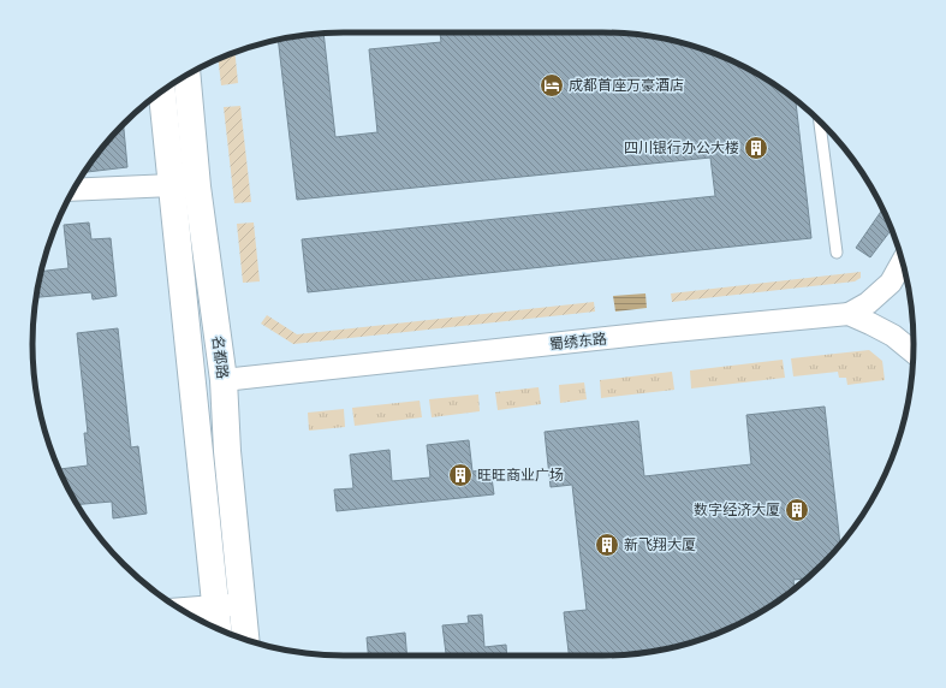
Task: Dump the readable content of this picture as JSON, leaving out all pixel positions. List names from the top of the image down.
{
  "streets": {
    "street": ["蜀绣东路", "名都路"]
  },
  "crossings": [
    ["蜀绣东路", "名都路"]
  ],
  "places": {
    "hotel": ["成都首座万豪酒店"],
    "building": [
      "四川银行办公大楼",
      "旺旺商业广场",
      "数字经济大厦",
      "新飞翔大厦"
    ]
  }
}
